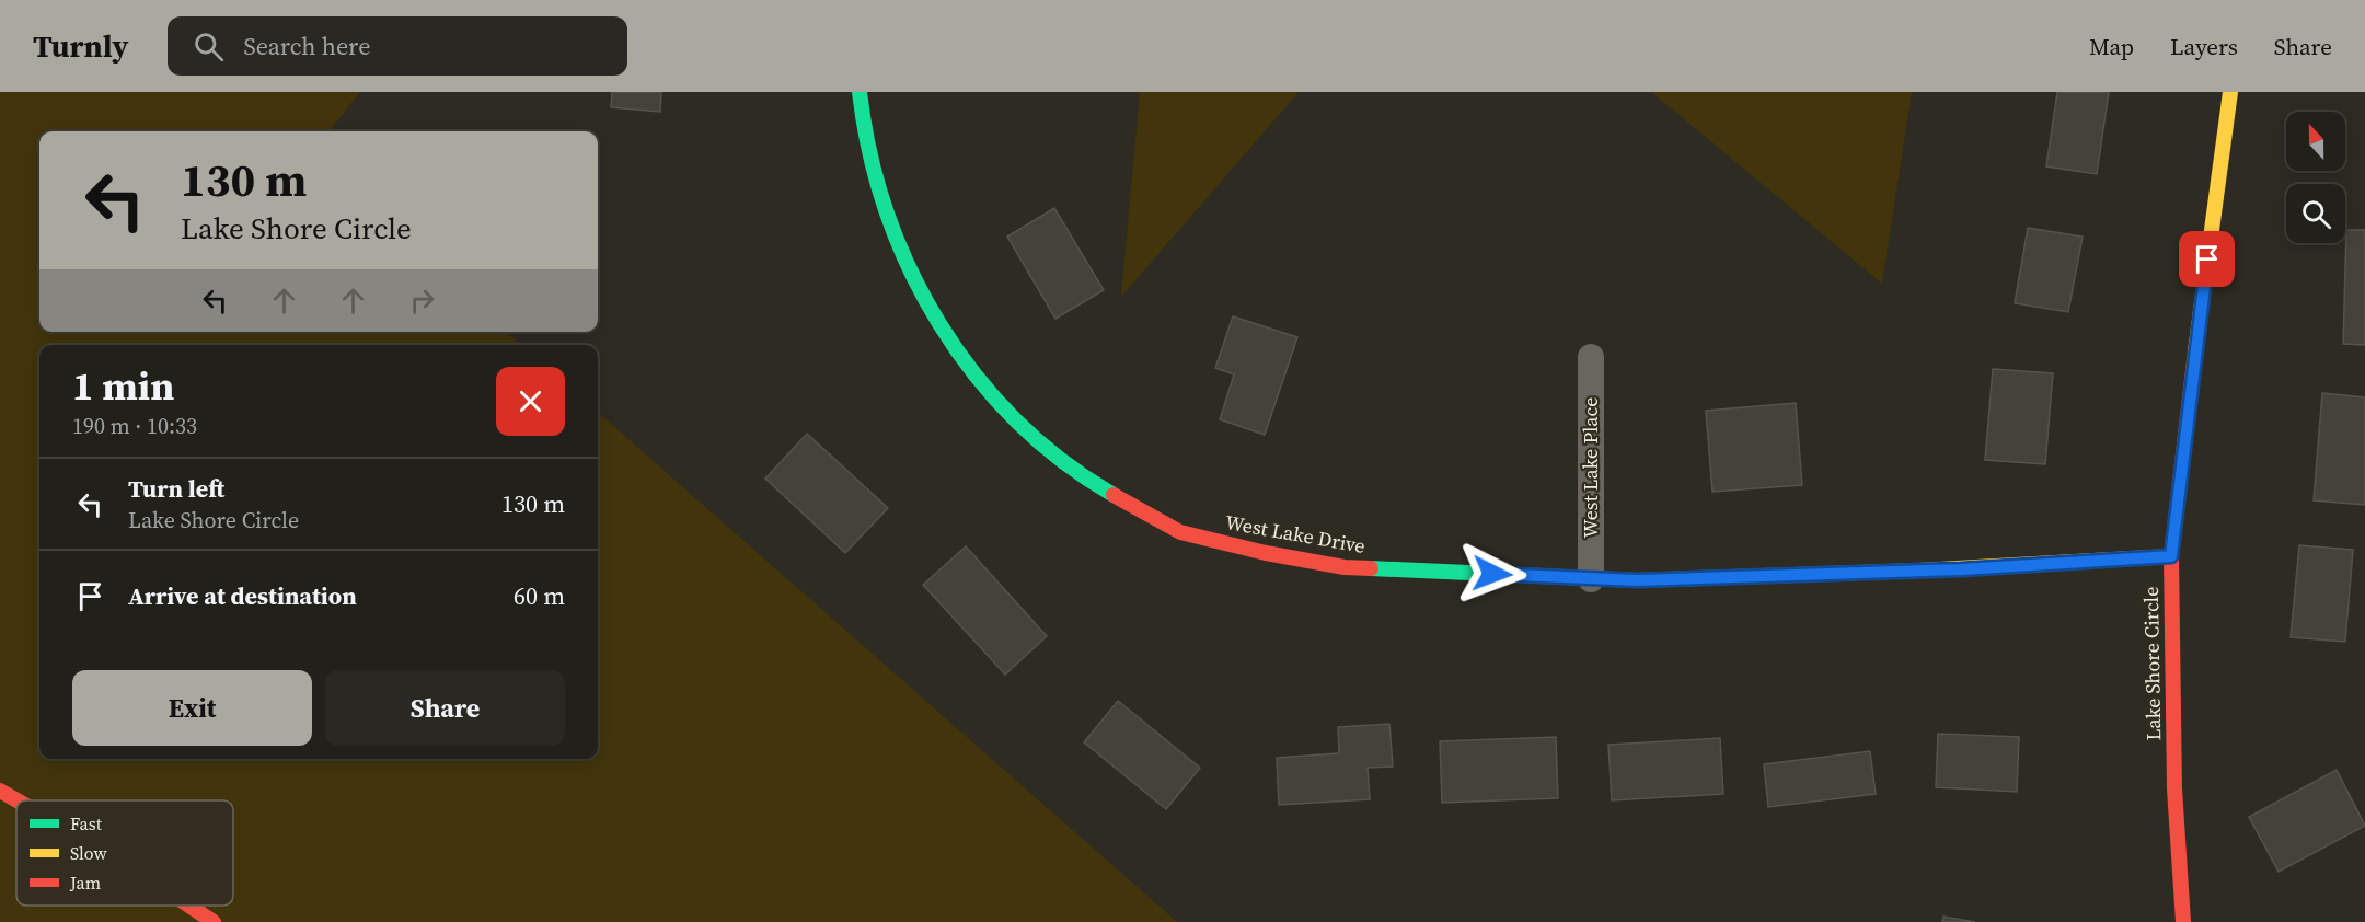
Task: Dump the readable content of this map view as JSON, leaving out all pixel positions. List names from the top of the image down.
{
  "streets": {
    "street": ["West Lake Place", "West Lake Drive", "Lake Shore Circle"]
  },
  "crossings": [
    ["West Lake Place", "West Lake Drive"],
    ["West Lake Drive", "Lake Shore Circle"]
  ],
  "legend": ["Fast", "Slow", "Jam"],
  "north": "top",
  "page": {
    "header": "Turnly",
    "search": "Search here",
    "nav": ["Map", "Layers", "Share"],
    "turn": ["130 m", "Lake Shore Circle"],
    "heading": ["1 min", "190 m · 10:33"],
    "list": [
      {
        "name": "Turn left",
        "note": "Lake Shore Circle",
        "value": "130 m"
      },
      {
        "name": "Arrive at destination",
        "value": "60 m"
      }
    ],
    "buttons": ["Exit", "Share"]
  }
}
